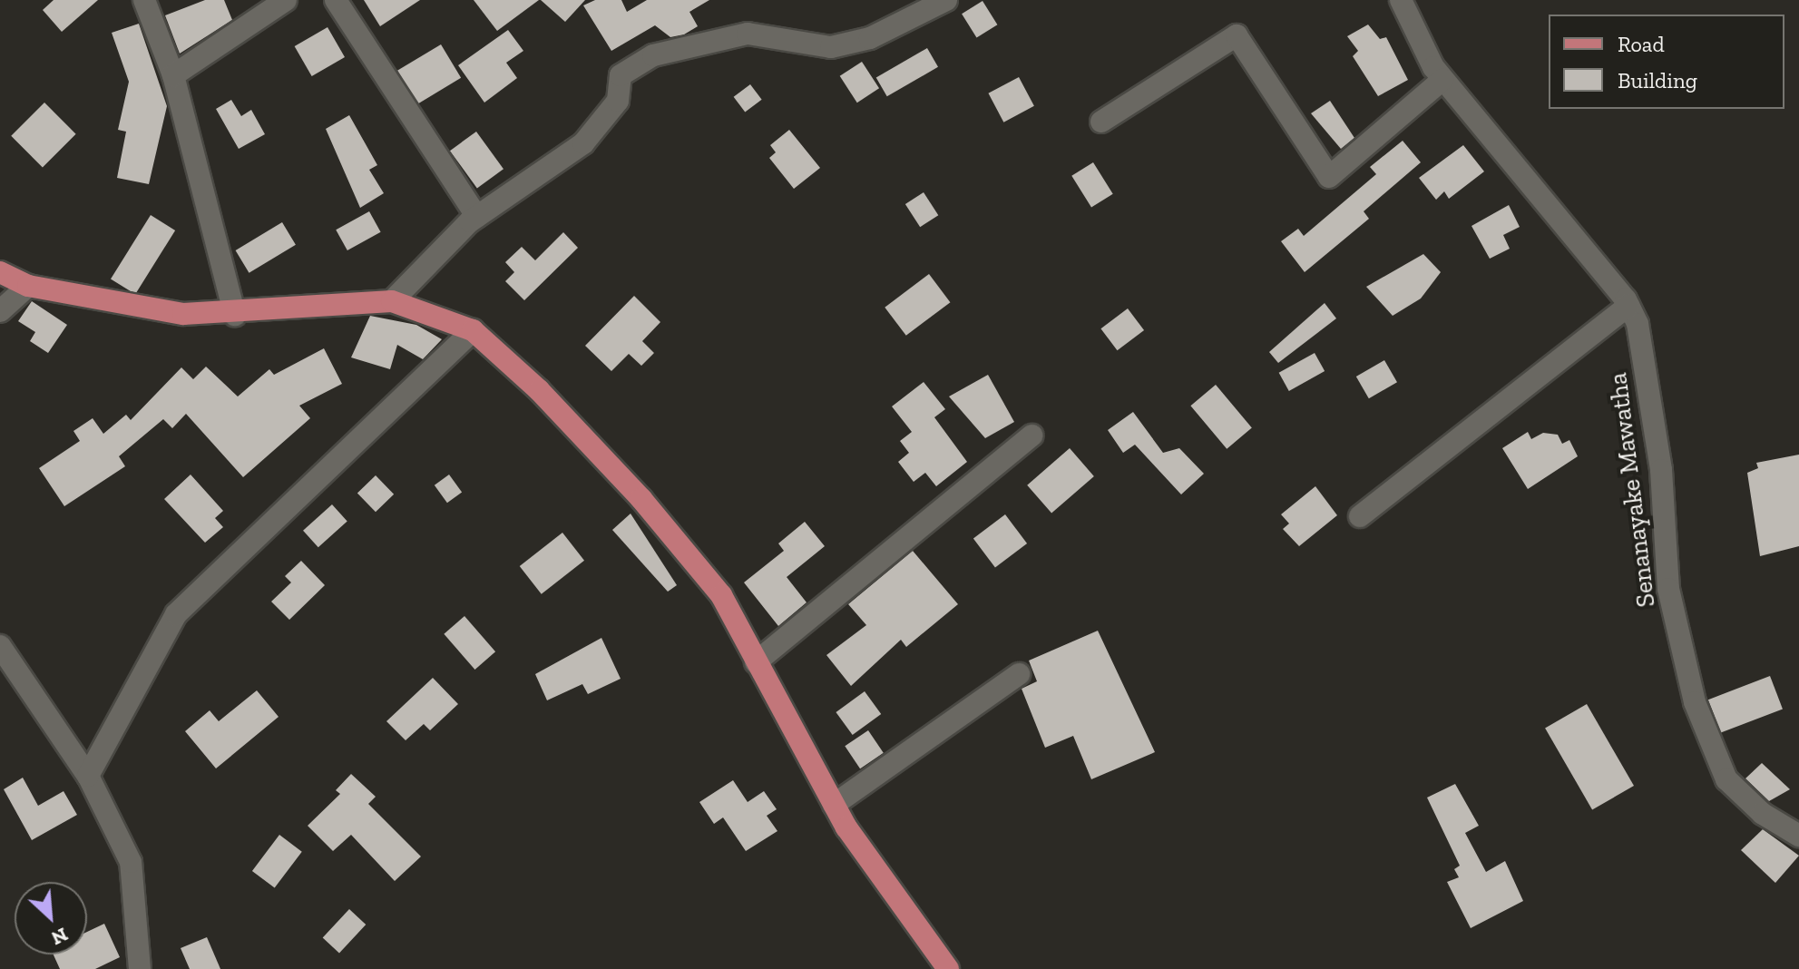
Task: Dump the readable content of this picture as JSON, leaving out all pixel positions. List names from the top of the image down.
{
  "streets": {
    "street": ["Senanayake Mawatha"]
  },
  "legend": ["Road", "Building"],
  "north": "bottom right"
}
